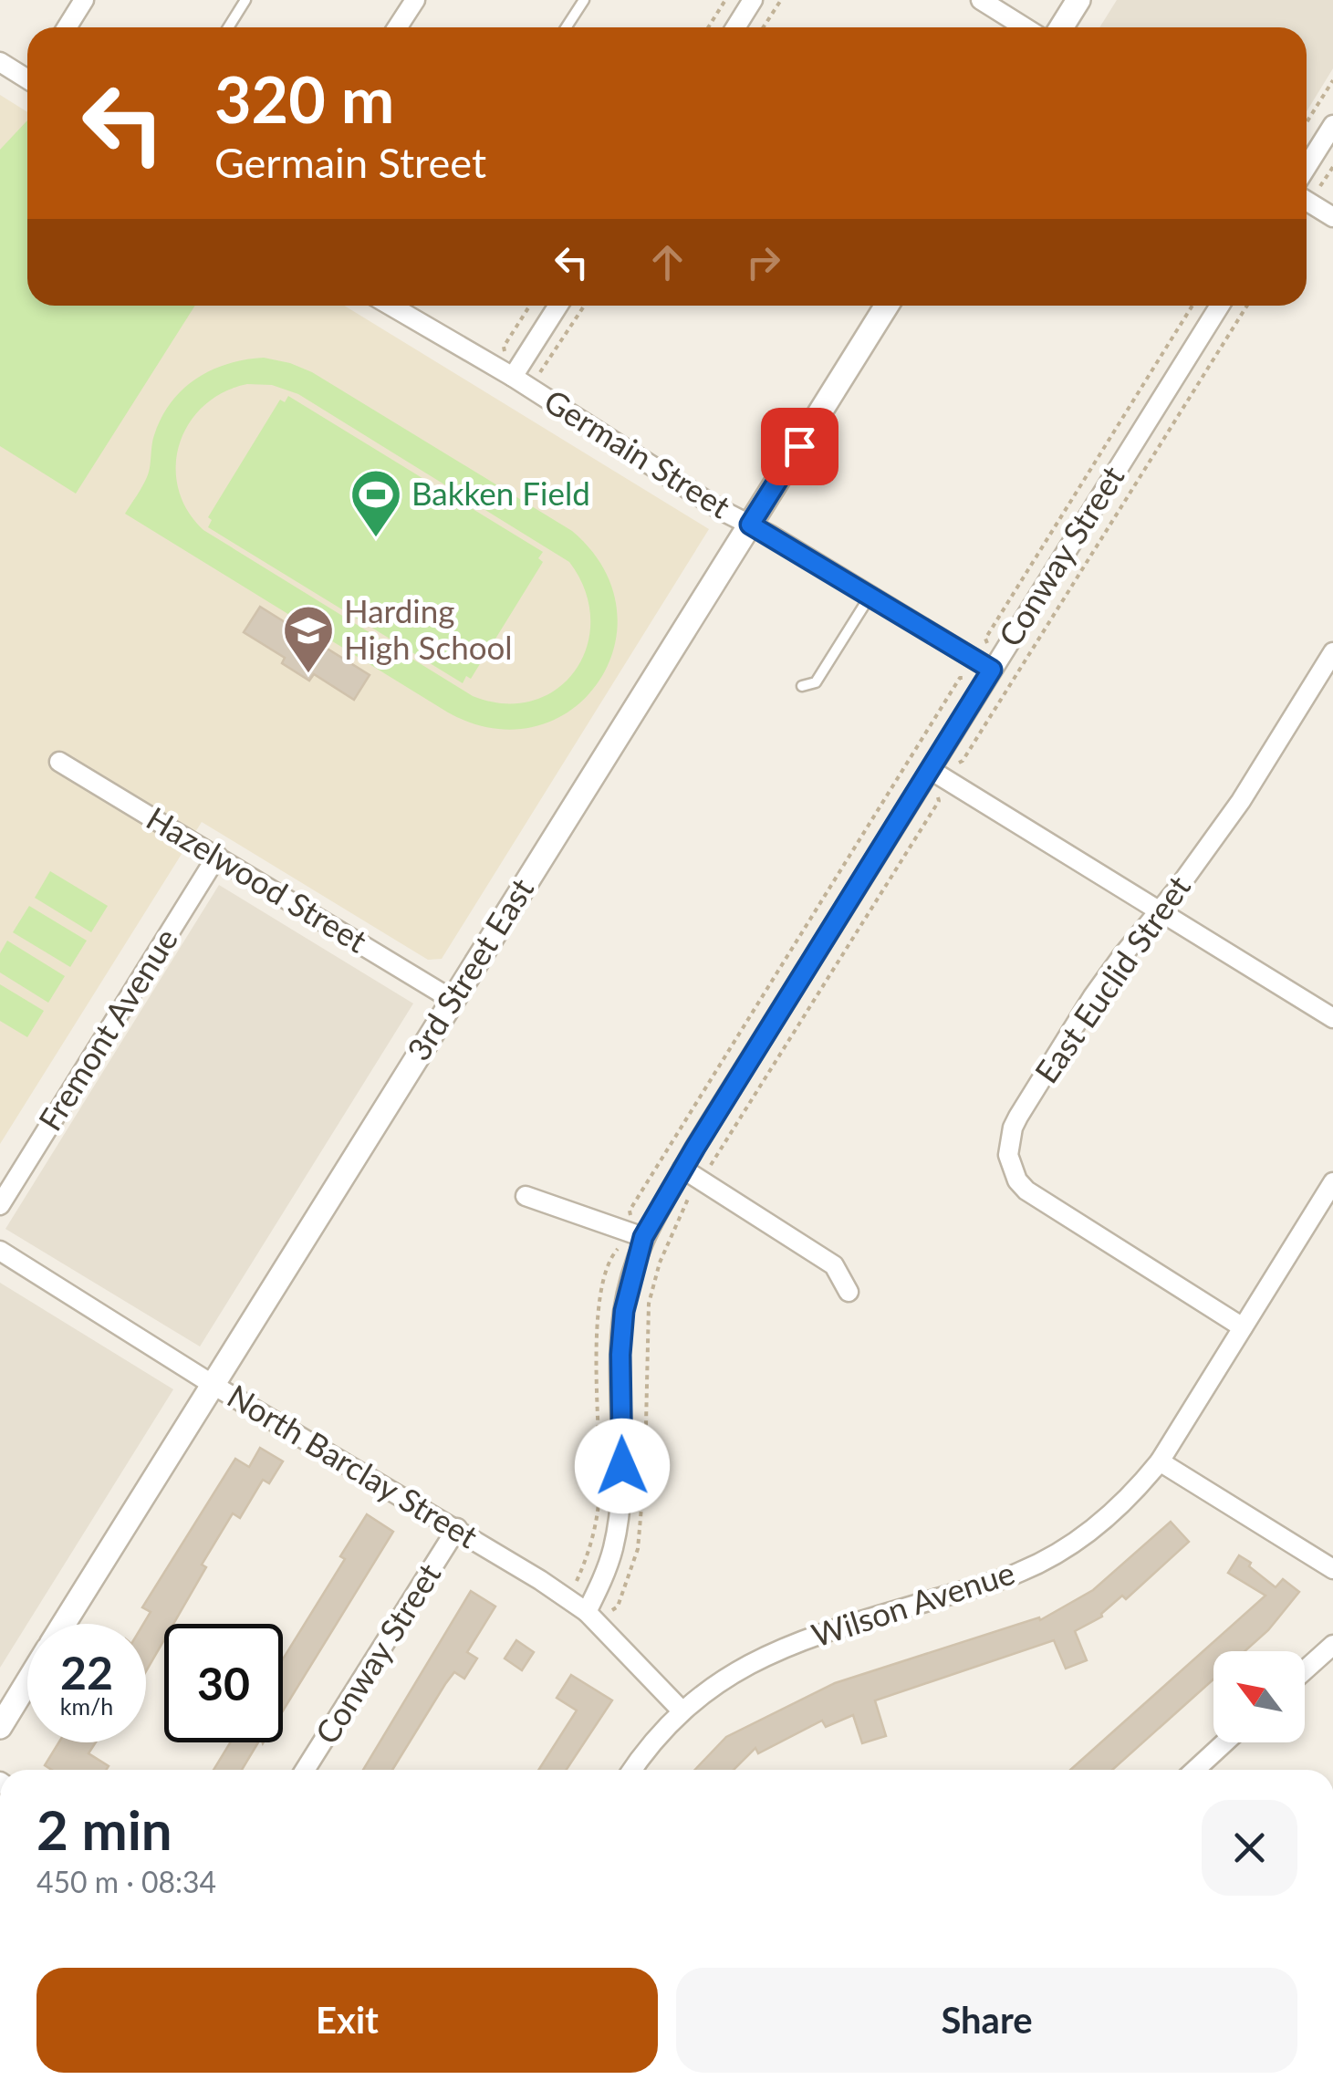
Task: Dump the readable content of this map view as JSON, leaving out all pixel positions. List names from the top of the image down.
{
  "streets": {
    "street": [
      "Germain Street",
      "Conway Street",
      "Hazelwood Street",
      "3rd Street East",
      "East Euclid Street",
      "Fremont Avenue",
      "North Barclay Street",
      "Wilson Avenue"
    ]
  },
  "crossings": [
    ["Germain Street", "Conway Street"],
    ["Germain Street", "3rd Street East"],
    ["Conway Street", "North Barclay Street"],
    ["Hazelwood Street", "3rd Street East"],
    ["Hazelwood Street", "Fremont Avenue"],
    ["3rd Street East", "North Barclay Street"],
    ["East Euclid Street", "Wilson Avenue"],
    ["North Barclay Street", "Wilson Avenue"]
  ],
  "places": {
    "sports": ["Bakken Field"],
    "school or university": ["Harding High School"]
  },
  "north": "top left",
  "page": {
    "turn": ["320 m", "Germain Street"],
    "speed": "22 km/h",
    "limit": "30",
    "heading": ["2 min", "450 m · 08:34"],
    "buttons": ["Exit", "Share"]
  }
}
